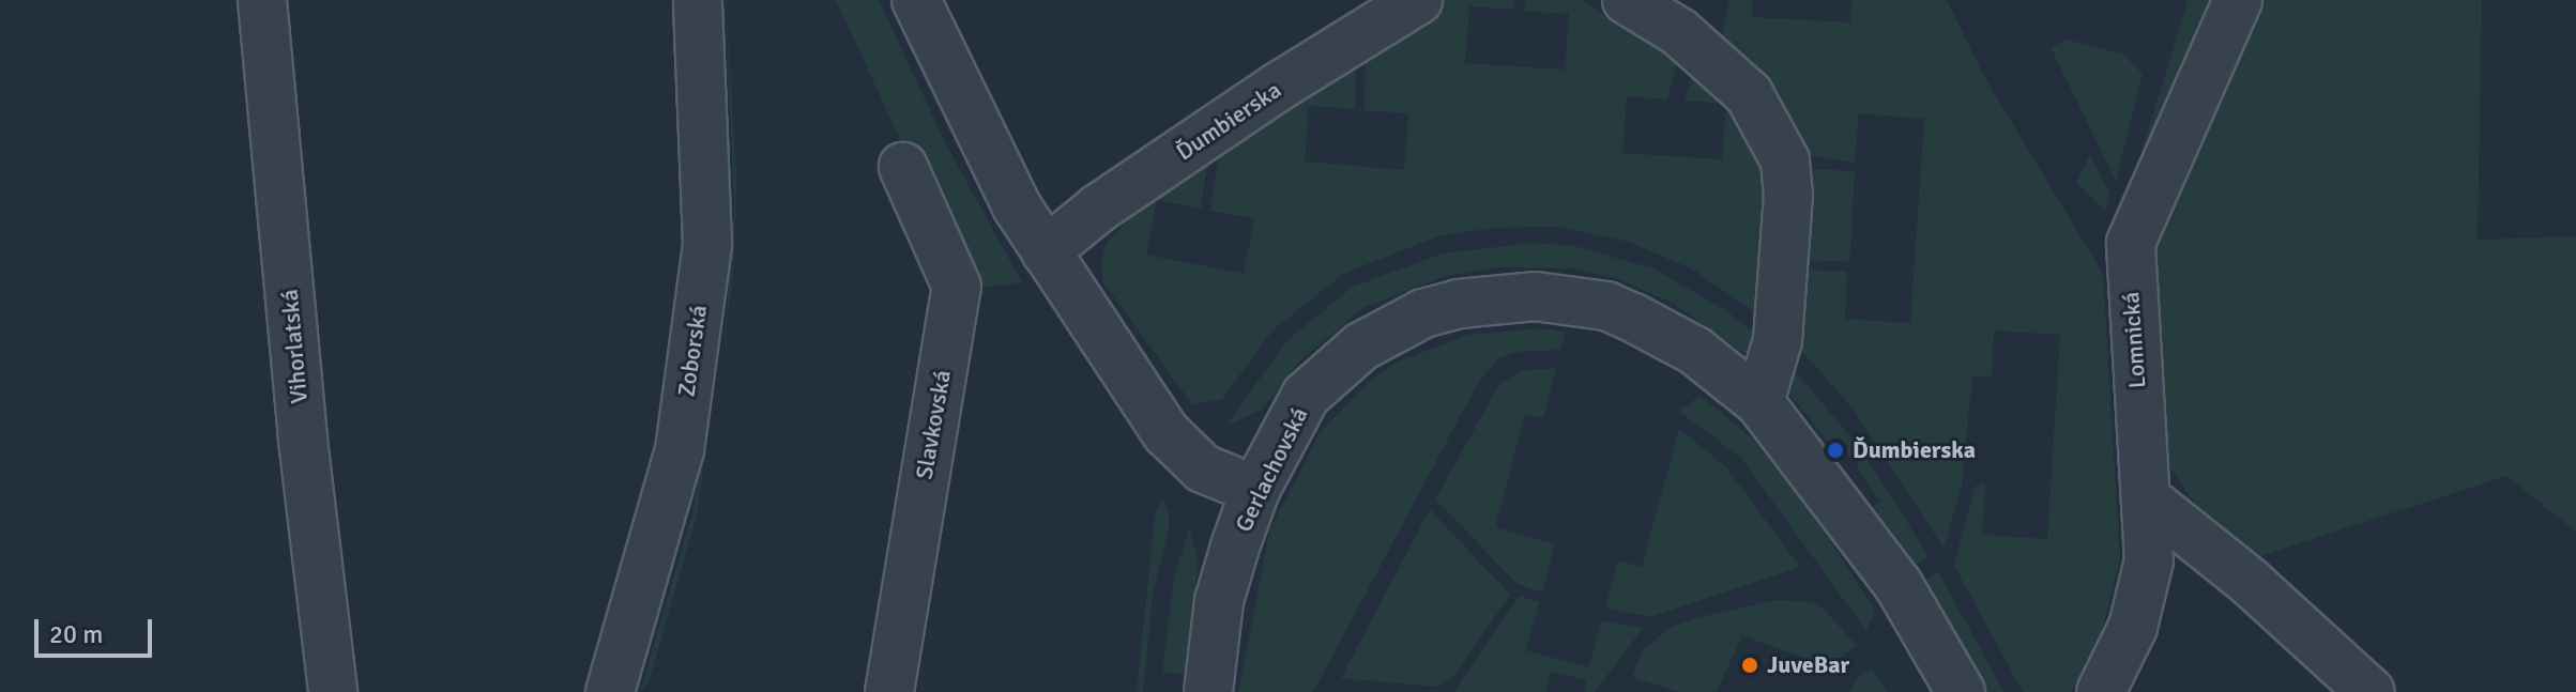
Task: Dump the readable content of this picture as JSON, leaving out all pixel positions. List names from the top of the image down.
{
  "streets": {
    "street": [
      "Ďumbierska",
      "Lomnická",
      "Vihorlatská",
      "Zoborská",
      "Slavkovská",
      "Gerlachovská"
    ]
  },
  "places": ["Ďumbierska", "JuveBar"],
  "scale_bar": "20 m"
}
